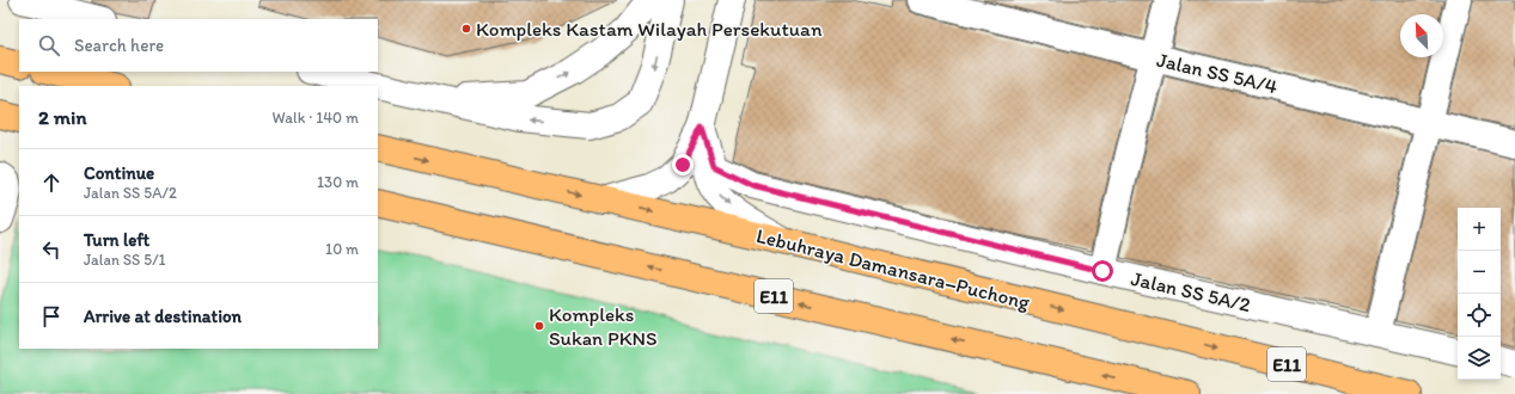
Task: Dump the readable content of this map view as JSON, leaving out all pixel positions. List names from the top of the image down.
{
  "streets": {
    "highway": ["Lebuhraya Damansara–Puchong", "E11"],
    "street": ["Jalan SS 5A/4", "Jalan SS 5A/2"]
  },
  "places": ["Kompleks Kastam Wilayah Persekutuan", "Kompleks Sukan PKNS"],
  "north": "top left",
  "page": {
    "search": "Search here",
    "heading": ["2 min", "Walk · 140 m"],
    "list": [
      ["Continue", "Jalan SS 5A/2", "130 m"],
      ["Turn left", "Jalan SS 5/1", "10 m"],
      "Arrive at destination"
    ],
    "map_buttons": ["+", "−"]
  }
}
